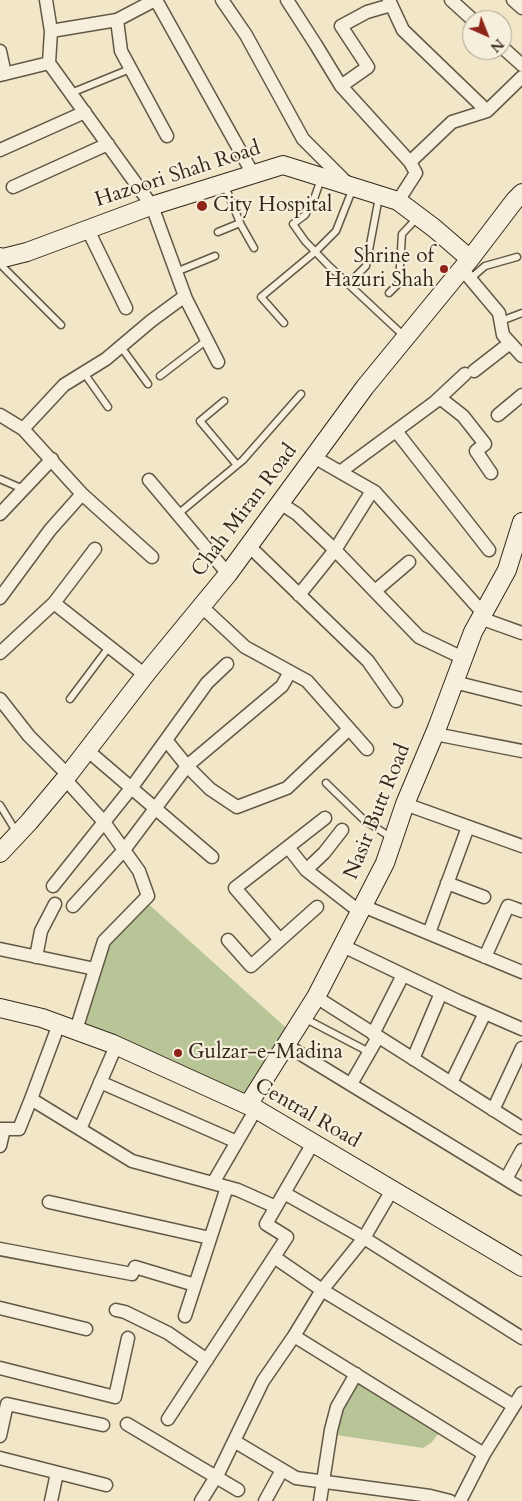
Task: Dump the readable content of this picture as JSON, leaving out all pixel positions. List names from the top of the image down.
{
  "streets": {
    "street": [
      "Hazoori Shah Road",
      "Chah Miran Road",
      "Nasir Butt Road",
      "Central Road"
    ]
  },
  "crossings": [
    ["Hazoori Shah Road", "Chah Miran Road"],
    ["Nasir Butt Road", "Central Road"]
  ],
  "places": ["City Hospital", "Shrine of Hazuri Shah", "Gulzar-e-Madina"],
  "north": "bottom right"
}
